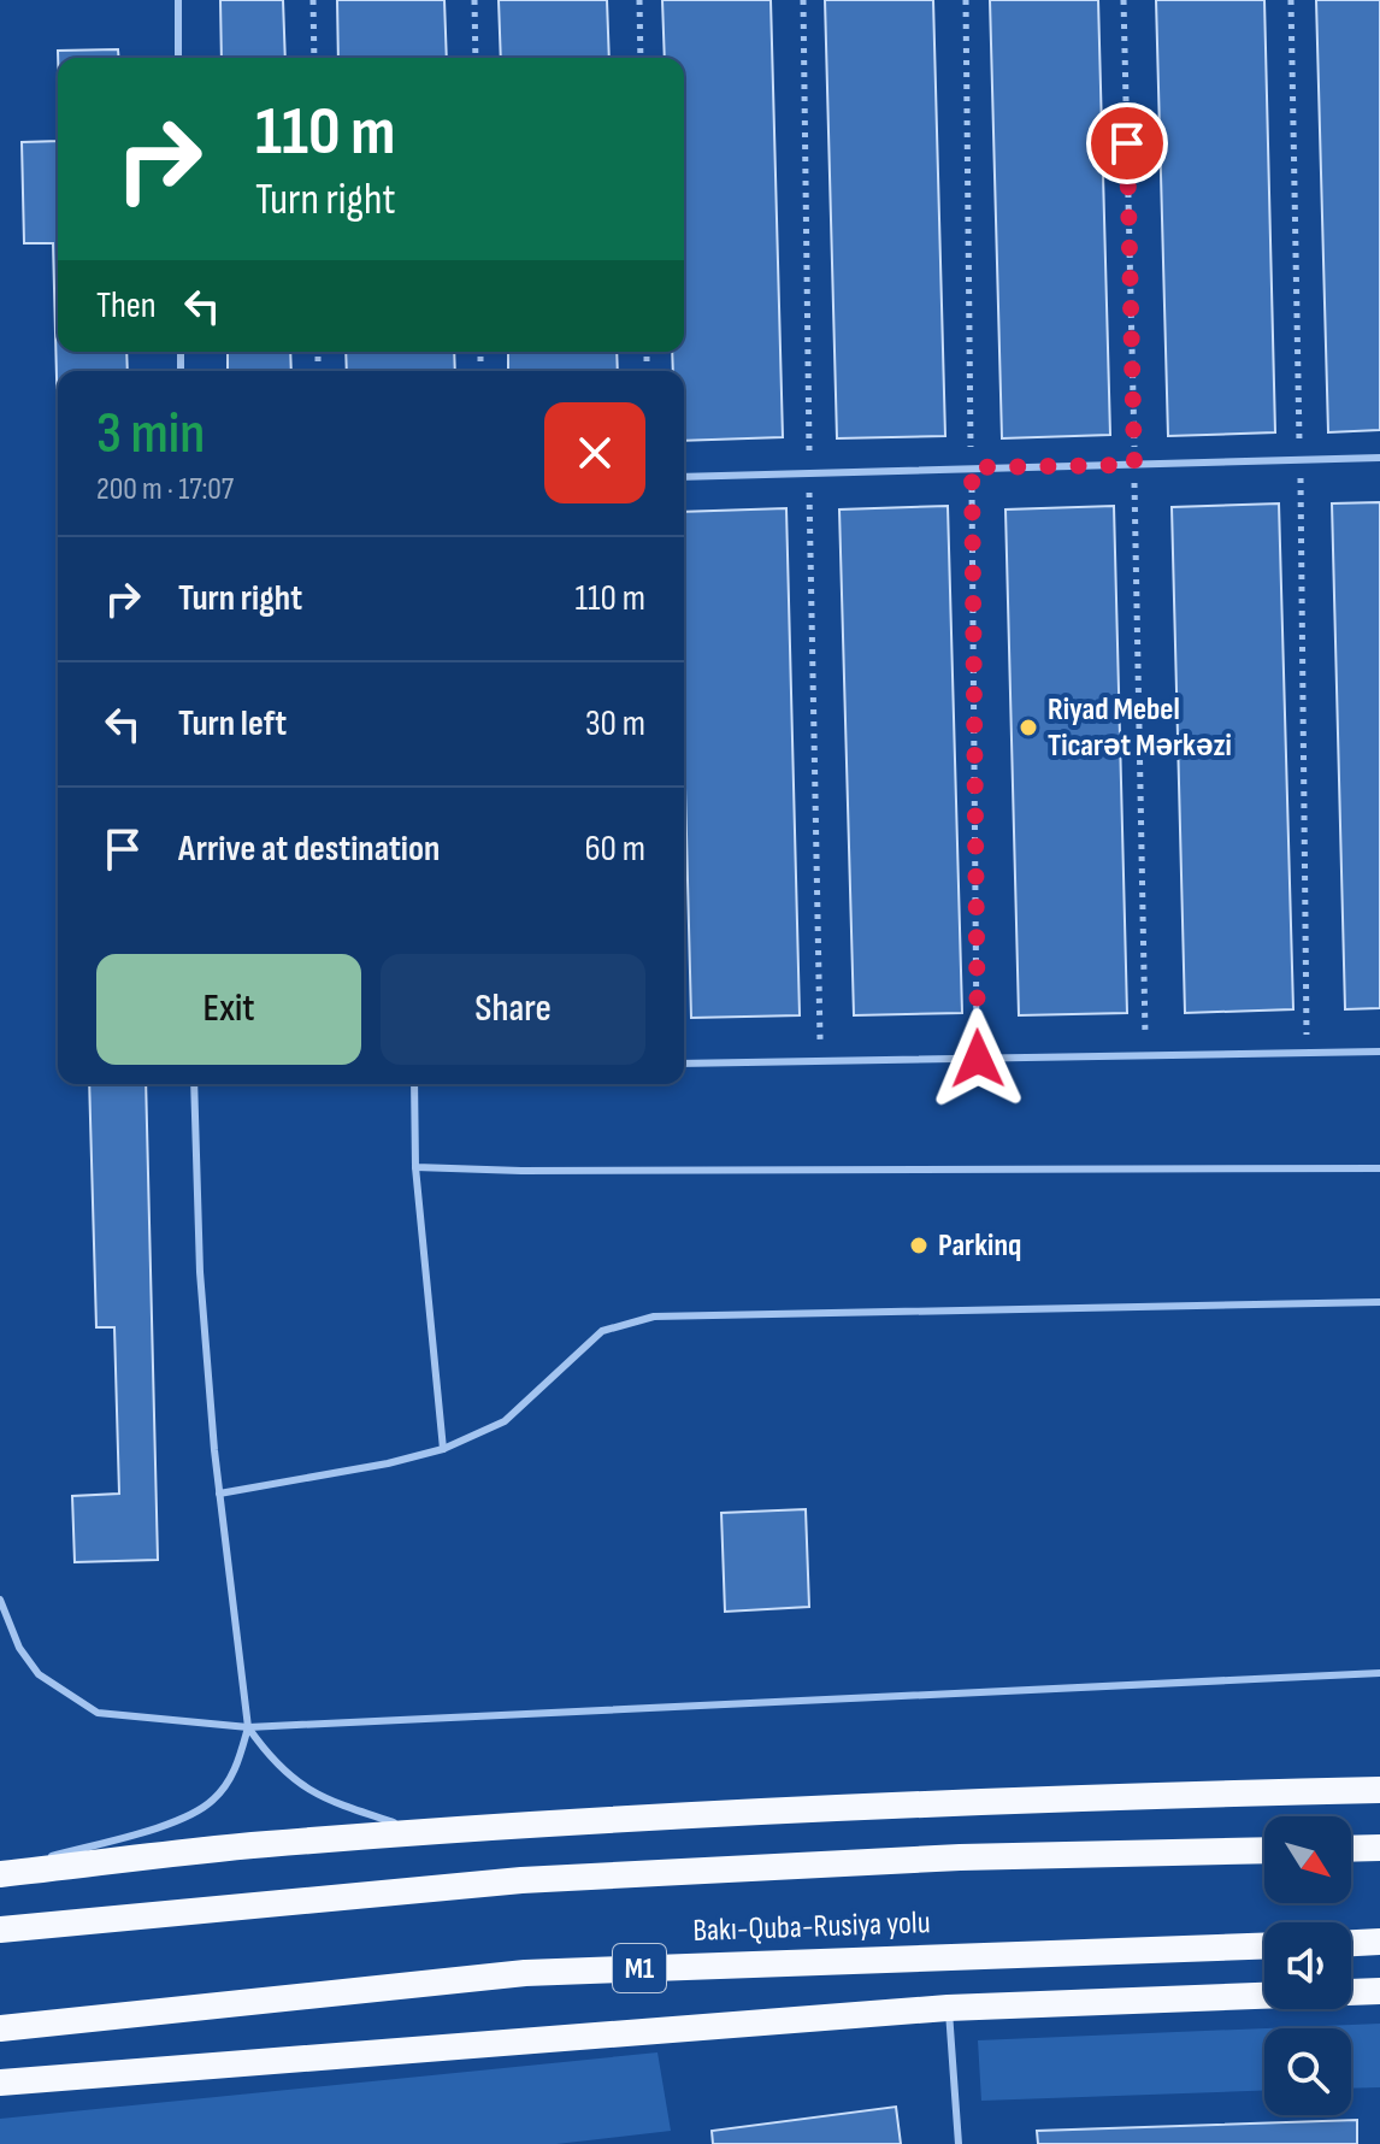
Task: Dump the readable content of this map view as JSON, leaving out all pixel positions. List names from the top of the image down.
{
  "streets": {
    "highway": ["Bakı-Quba-Rusiya yolu", "M1"]
  },
  "places": ["Riyad Mebel Ticarət Mərkəzi", "Parkinq"],
  "north": "bottom right",
  "page": {
    "turn": ["110 m", "Turn right"],
    "then": "Then",
    "heading": ["3 min", "200 m · 17:07"],
    "list": [
      {
        "name": "Turn right",
        "value": "110 m"
      },
      {
        "name": "Turn left",
        "value": "30 m"
      },
      {
        "name": "Arrive at destination",
        "value": "60 m"
      }
    ],
    "buttons": ["Exit", "Share"]
  }
}
